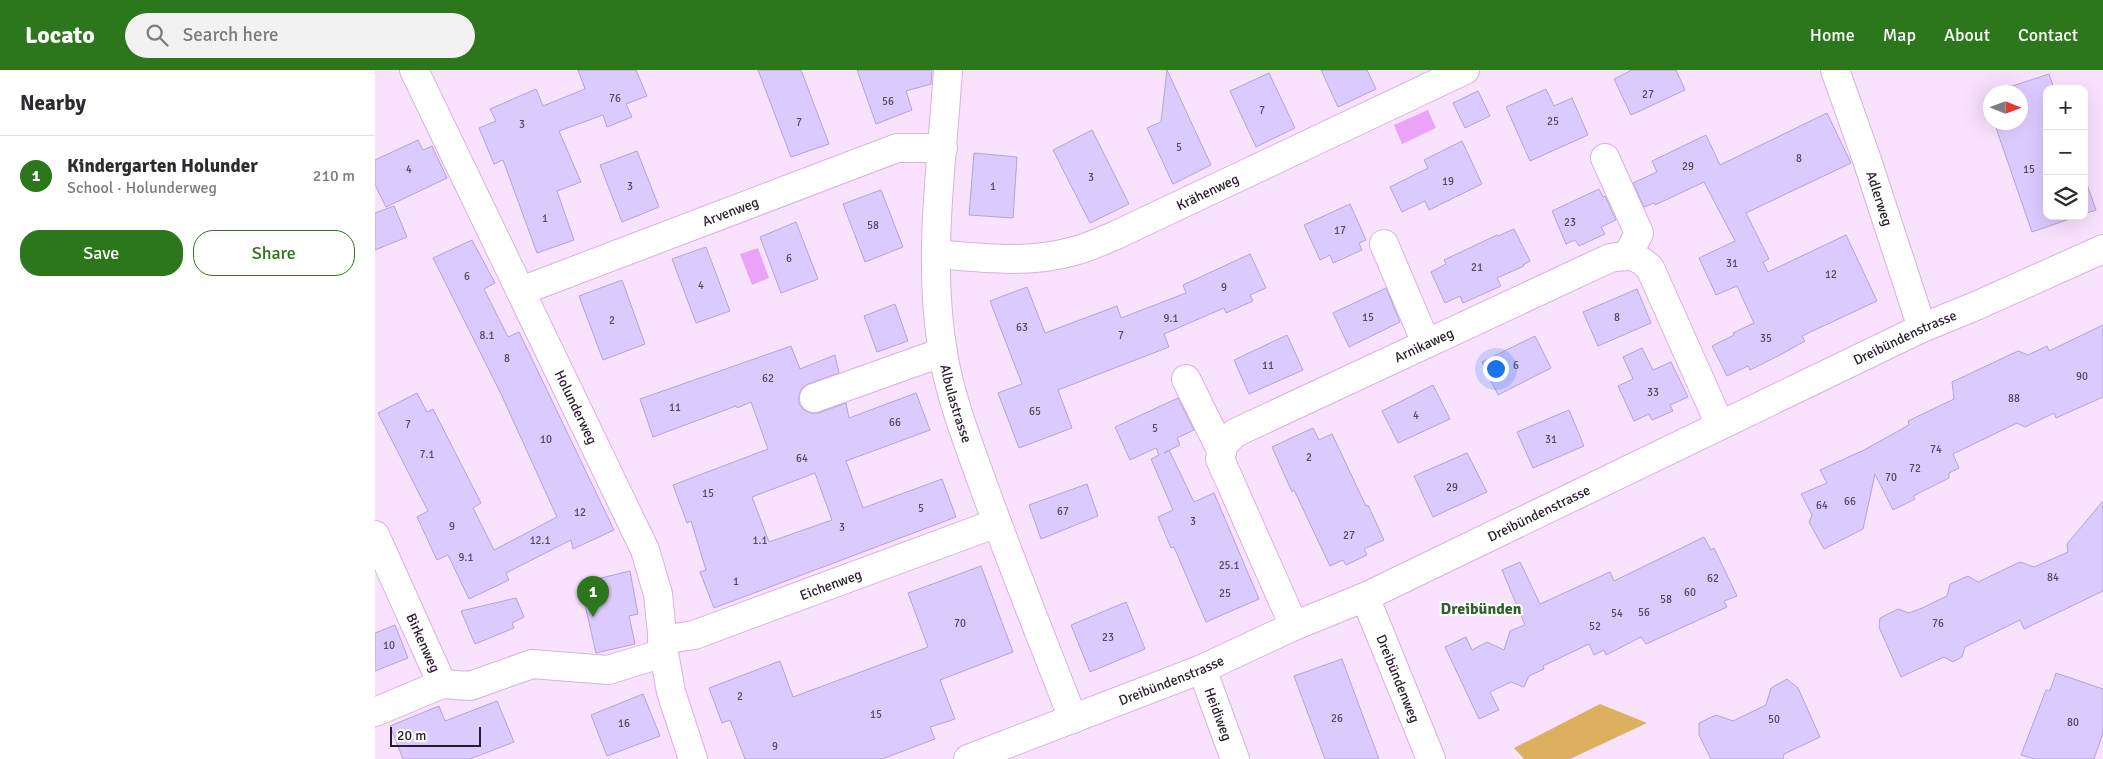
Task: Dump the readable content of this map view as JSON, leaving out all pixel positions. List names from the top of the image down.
{
  "streets": {
    "street": [
      "Krähenweg",
      "Adlerweg",
      "Arvenweg",
      "Dreibündenstrasse",
      "Arnikaweg",
      "Albulastrasse",
      "Holunderweg",
      "Eichenweg",
      "Birkenweg",
      "Dreibündenweg",
      "Heidiweg"
    ]
  },
  "crossings": [
    ["Krähenweg", "Albulastrasse"],
    ["Adlerweg", "Dreibündenstrasse"],
    ["Arvenweg", "Albulastrasse"],
    ["Arvenweg", "Holunderweg"],
    ["Dreibündenstrasse", "Albulastrasse"],
    ["Dreibündenstrasse", "Dreibündenweg"],
    ["Dreibündenstrasse", "Heidiweg"],
    ["Albulastrasse", "Eichenweg"],
    ["Holunderweg", "Eichenweg"],
    ["Eichenweg", "Birkenweg"]
  ],
  "districts": ["Dreibünden"],
  "house_numbers": [
    "27",
    "76",
    "56",
    "7",
    "25",
    "7",
    "3",
    "5",
    "8",
    "29",
    "4",
    "15",
    "3",
    "19",
    "3",
    "1",
    "1",
    "23",
    "58",
    "17",
    "6",
    "31",
    "21",
    "12",
    "6",
    "4",
    "9",
    "15",
    "8",
    "9.1",
    "2",
    "63",
    "8.1",
    "7",
    "35",
    "8",
    "11",
    "6",
    "90",
    "62",
    "33",
    "88",
    "11",
    "65",
    "4",
    "66",
    "7",
    "5",
    "10",
    "31",
    "74",
    "7.1",
    "2",
    "64",
    "72",
    "70",
    "29",
    "15",
    "66",
    "64",
    "5",
    "67",
    "12",
    "3",
    "9",
    "3",
    "27",
    "12.1",
    "1.1",
    "9.1",
    "25.1",
    "84",
    "62",
    "1",
    "60",
    "25",
    "58",
    "56",
    "54",
    "70",
    "76",
    "52",
    "23",
    "10",
    "2",
    "15",
    "26",
    "50",
    "80",
    "16",
    "9"
  ],
  "scale_bar": "20 m",
  "north": "right",
  "page": {
    "header": "Locato",
    "search": "Search here",
    "nav": [
      "Home",
      "Map",
      "About",
      "Contact"
    ],
    "heading": "Nearby",
    "map_buttons": ["+", "−"],
    "list": [
      {
        "mark": "1",
        "name": "Kindergarten Holunder",
        "note": "School · Holunderweg",
        "value": "210 m"
      }
    ],
    "buttons": ["Save", "Share"],
    "pins": "1",
    "scale": "20 m"
  }
}
